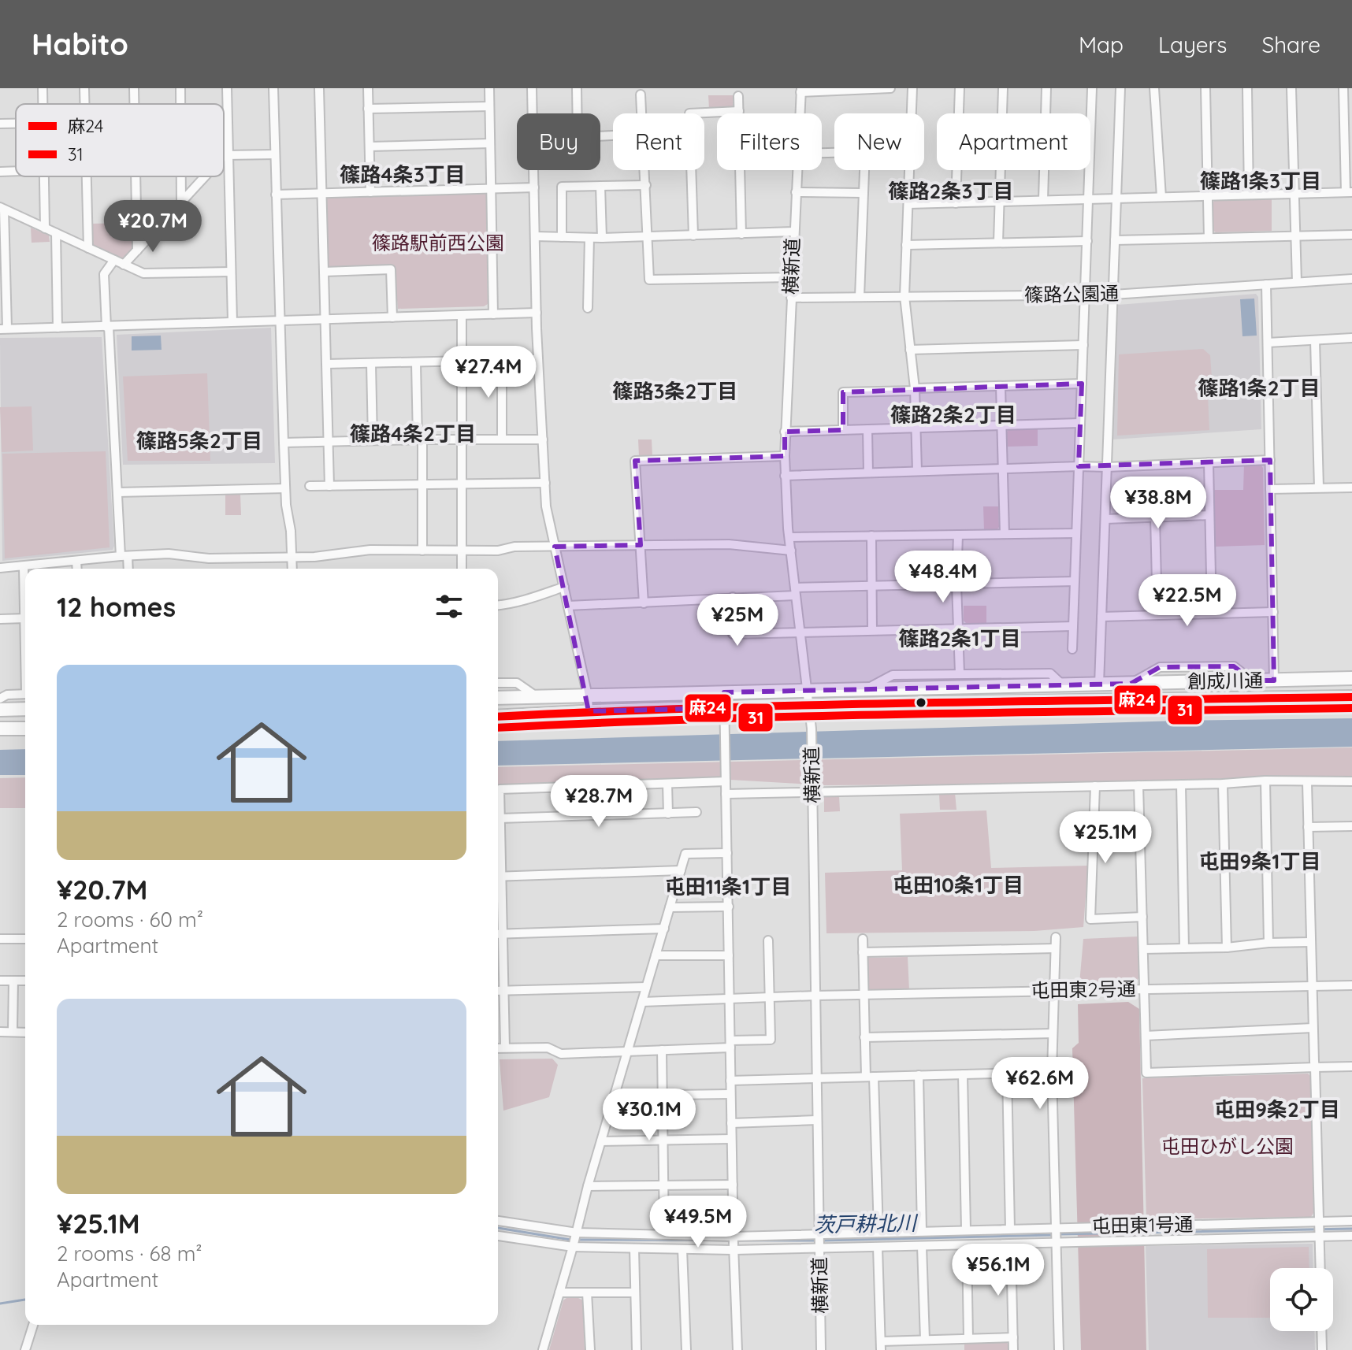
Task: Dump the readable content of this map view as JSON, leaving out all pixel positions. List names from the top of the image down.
{
  "streets": {
    "highway": ["創成川通"],
    "street": [
      "横新道",
      "篠路公園通",
      "屯田東2号通",
      "屯田東1号通"
    ]
  },
  "crossings": [
    ["横新道", "篠路公園通"],
    ["横新道", "創成川通"],
    ["横新道", "屯田東2号通"],
    ["横新道", "屯田東1号通"]
  ],
  "districts": [
    "篠路4条3丁目",
    "篠路1条3丁目",
    "篠路2条3丁目",
    "篠路1条2丁目",
    "篠路3条2丁目",
    "篠路2条2丁目",
    "篠路4条2丁目",
    "篠路5条2丁目",
    "篠路2条1丁目",
    "屯田9条1丁目",
    "屯田10条1丁目",
    "屯田11条1丁目",
    "屯田9条2丁目"
  ],
  "water": ["茨戸耕北川"],
  "parks": ["篠路駅前西公園", "屯田ひがし公園"],
  "lines": ["transit line 麻24", "transit line 31"],
  "legend": ["麻24", "31"],
  "page": {
    "header": "Habito",
    "nav": ["Map", "Layers", "Share"],
    "chip": [
      "Buy",
      "Rent",
      "Filters",
      "New",
      "Apartment"
    ],
    "price": [
      "¥20.7M",
      "¥27.4M",
      "¥38.8M",
      "¥48.4M",
      "¥22.5M",
      "¥25M",
      "¥28.7M",
      "¥25.1M",
      "¥62.6M",
      "¥30.1M",
      "¥49.5M",
      "¥56.1M"
    ],
    "heading": "12 homes",
    "list": [
      {
        "name": "¥20.7M",
        "note": "2 rooms · 60 m² · Apartment"
      },
      {
        "name": "¥25.1M",
        "note": "2 rooms · 68 m² · Apartment"
      }
    ]
  }
}
